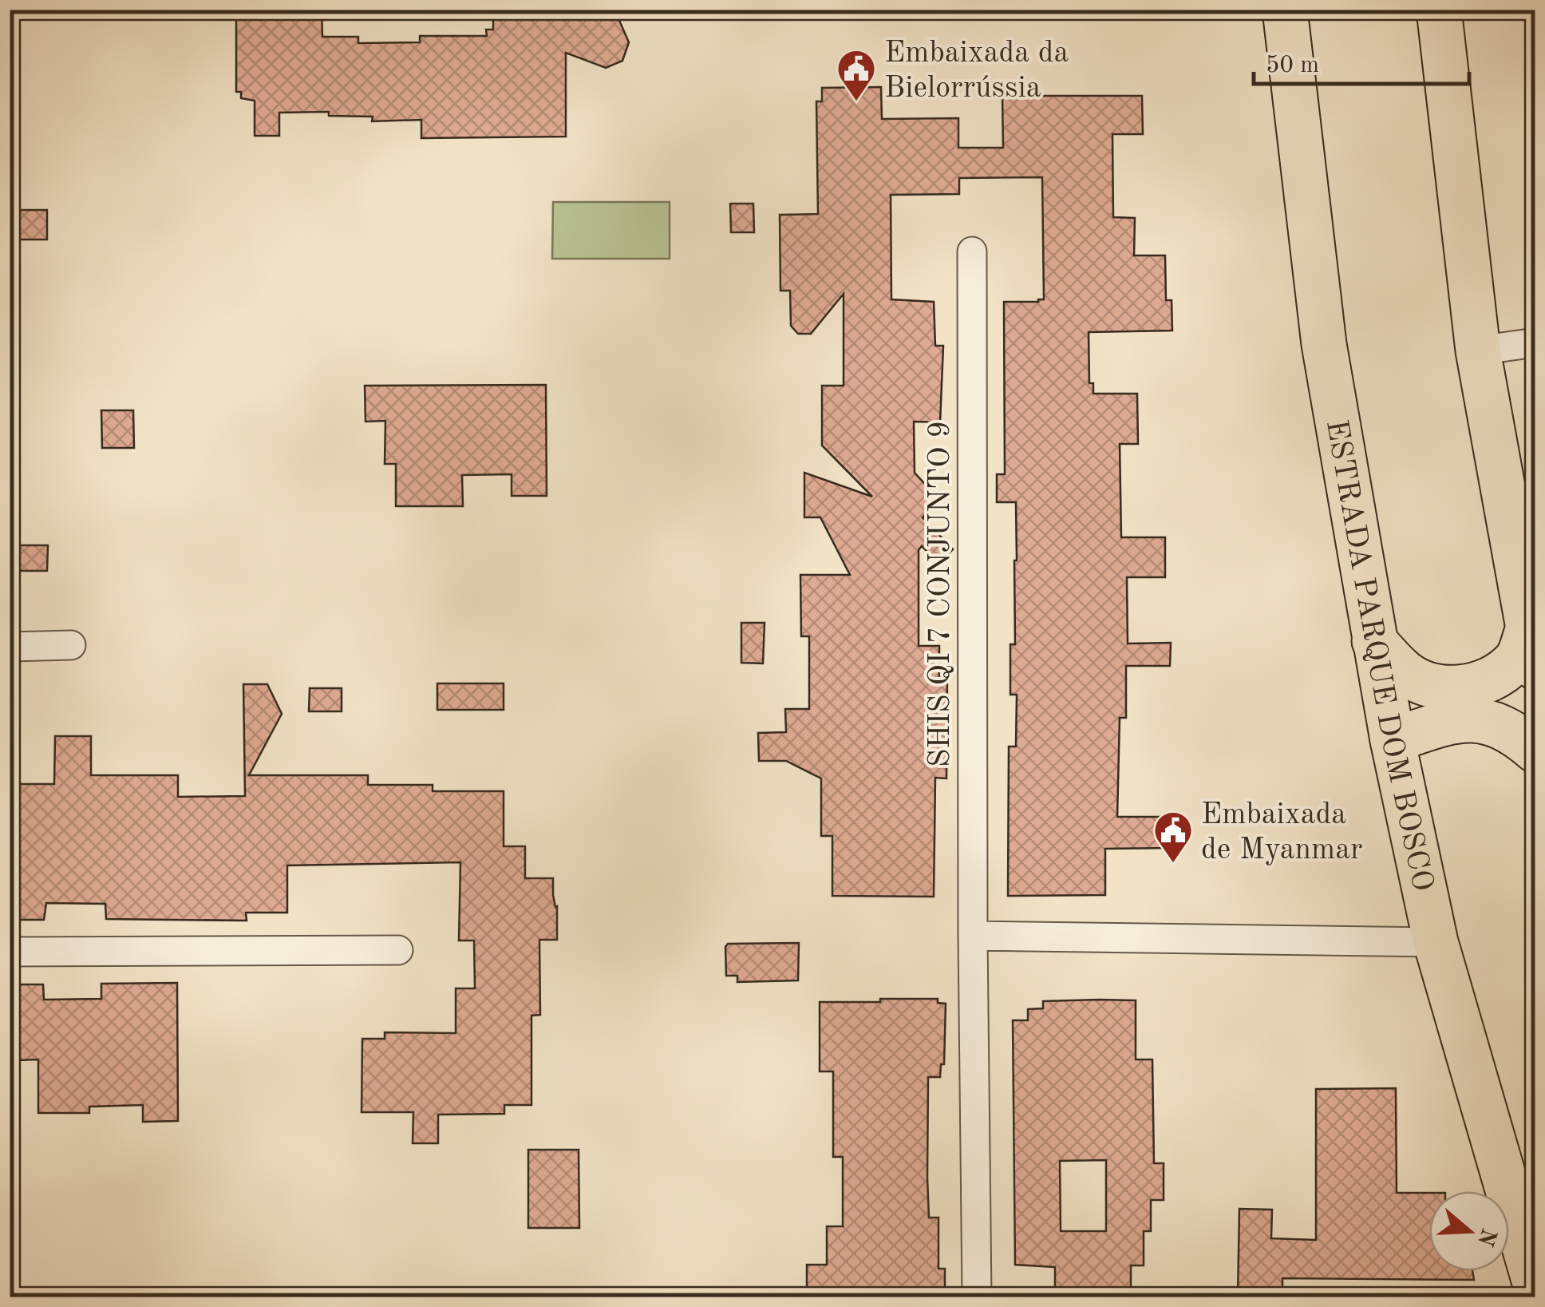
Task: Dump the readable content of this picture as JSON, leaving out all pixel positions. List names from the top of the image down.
{
  "streets": {
    "main road": ["ESTRADA PARQUE DOM BOSCO"],
    "street": ["SHIS QI 7 CONJUNTO 9"]
  },
  "places": {
    "public building": ["Embaixada da Bielorrússia", "Embaixada de Myanmar"]
  },
  "scale_bar": "50 m",
  "north": "right"
}
